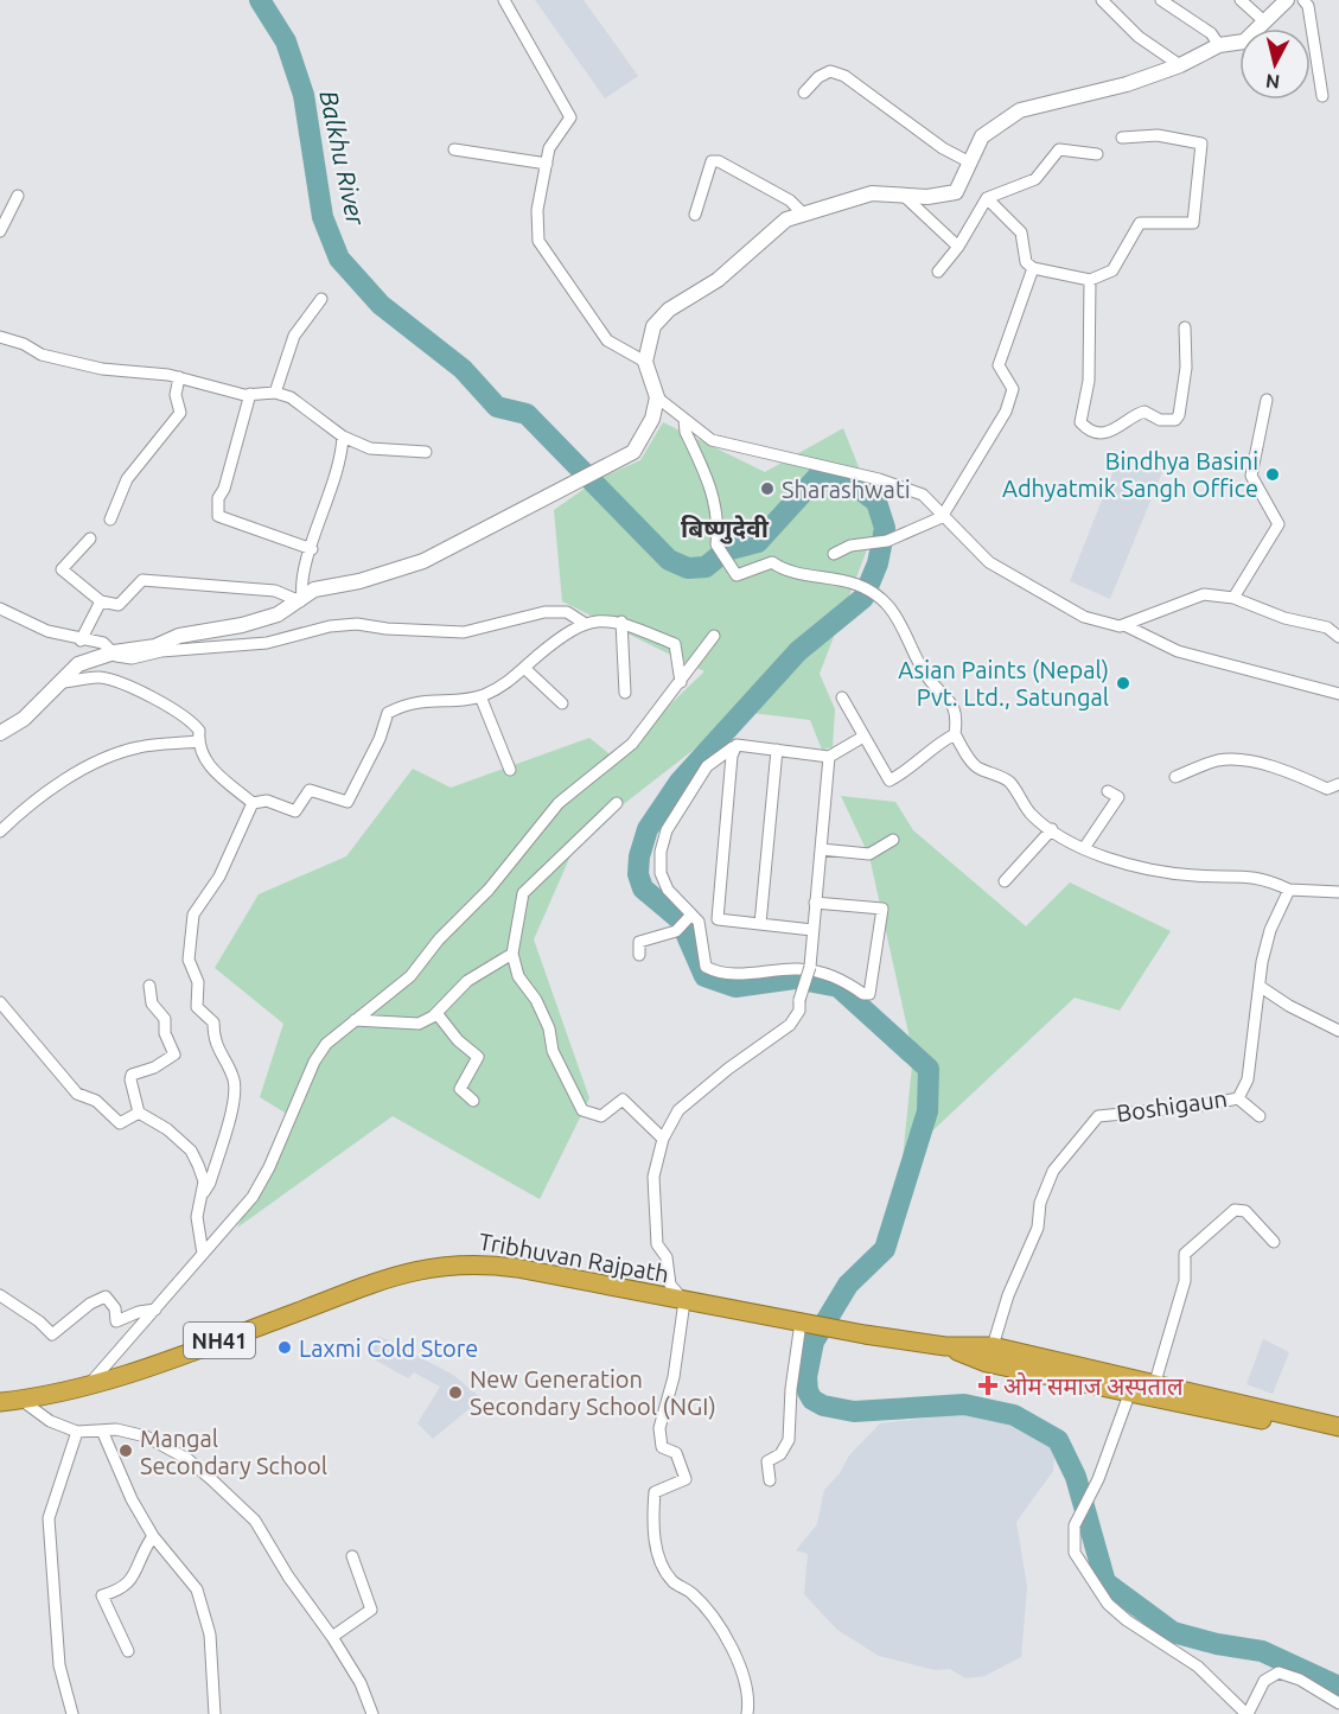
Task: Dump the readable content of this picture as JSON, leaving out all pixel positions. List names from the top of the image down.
{
  "streets": {
    "highway": ["Tribhuvan Rajpath", "NH41"],
    "street": ["Boshigaun"]
  },
  "crossings": [
    ["Boshigaun", "Tribhuvan Rajpath"]
  ],
  "districts": ["बिष्णुदेवी"],
  "water": ["Balkhu River"],
  "places": {
    "other": [
      "Bindhya Basini Adhyatmik Sangh Office",
      "Sharashwati",
      "Asian Paints (Nepal) Pvt. Ltd., Satungal",
      "Laxmi Cold Store",
      "New Generation Secondary School (NGI)",
      "Mangal Secondary School"
    ],
    "health": ["ओम समाज अस्पताल"]
  },
  "north": "bottom"
}
